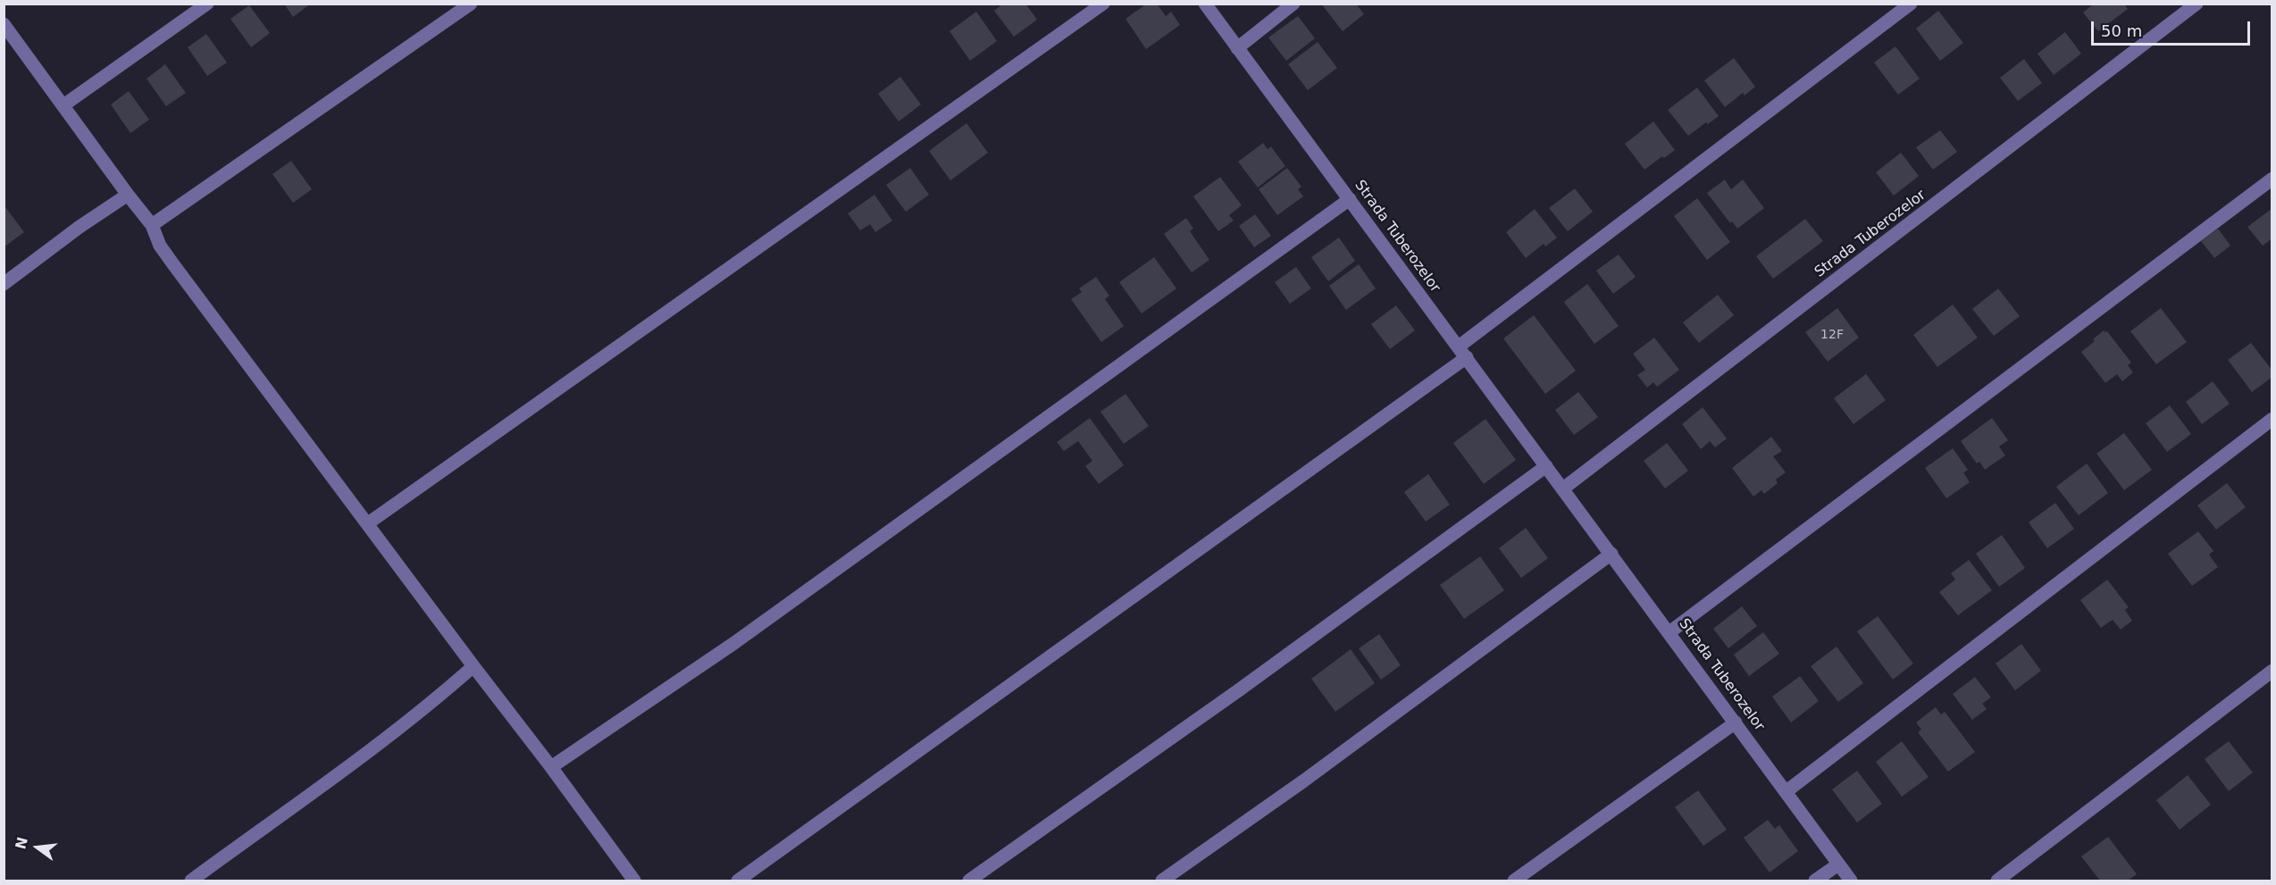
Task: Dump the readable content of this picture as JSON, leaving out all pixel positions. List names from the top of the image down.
{
  "streets": {
    "street": ["Strada Tuberozelor"]
  },
  "house_numbers": ["12F"],
  "scale_bar": "50 m",
  "north": "left"
}
